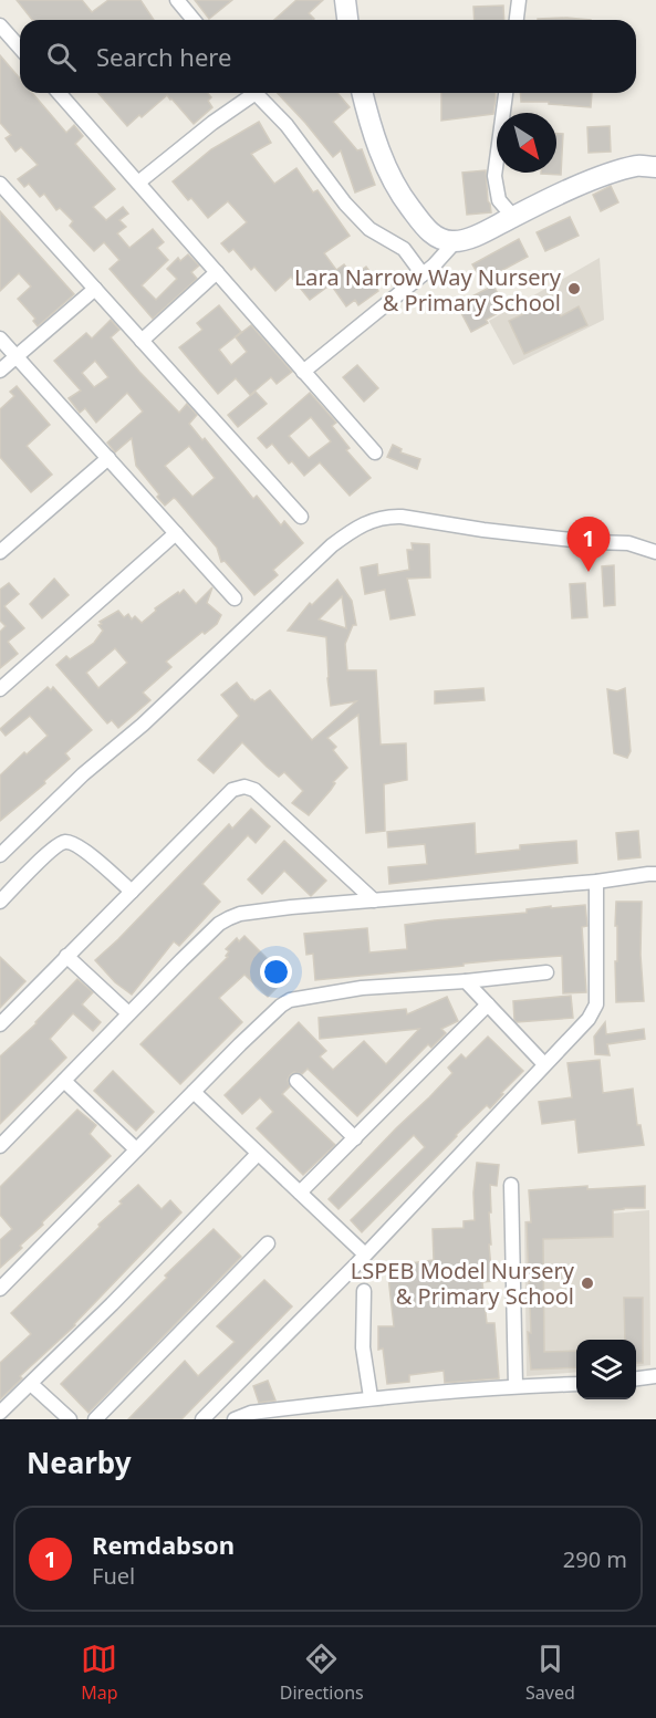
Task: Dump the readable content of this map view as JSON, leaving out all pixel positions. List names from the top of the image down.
{
  "places": ["Lara Narrow Way Nursery & Primary School", "LSPEB Model Nursery & Primary School"],
  "north": "bottom right",
  "page": {
    "search": "Search here",
    "pins": "1",
    "heading": "Nearby",
    "list": [
      {
        "mark": "1",
        "name": "Remdabson",
        "note": "Fuel",
        "value": "290 m"
      }
    ],
    "nav": ["Map", "Directions", "Saved"]
  }
}
